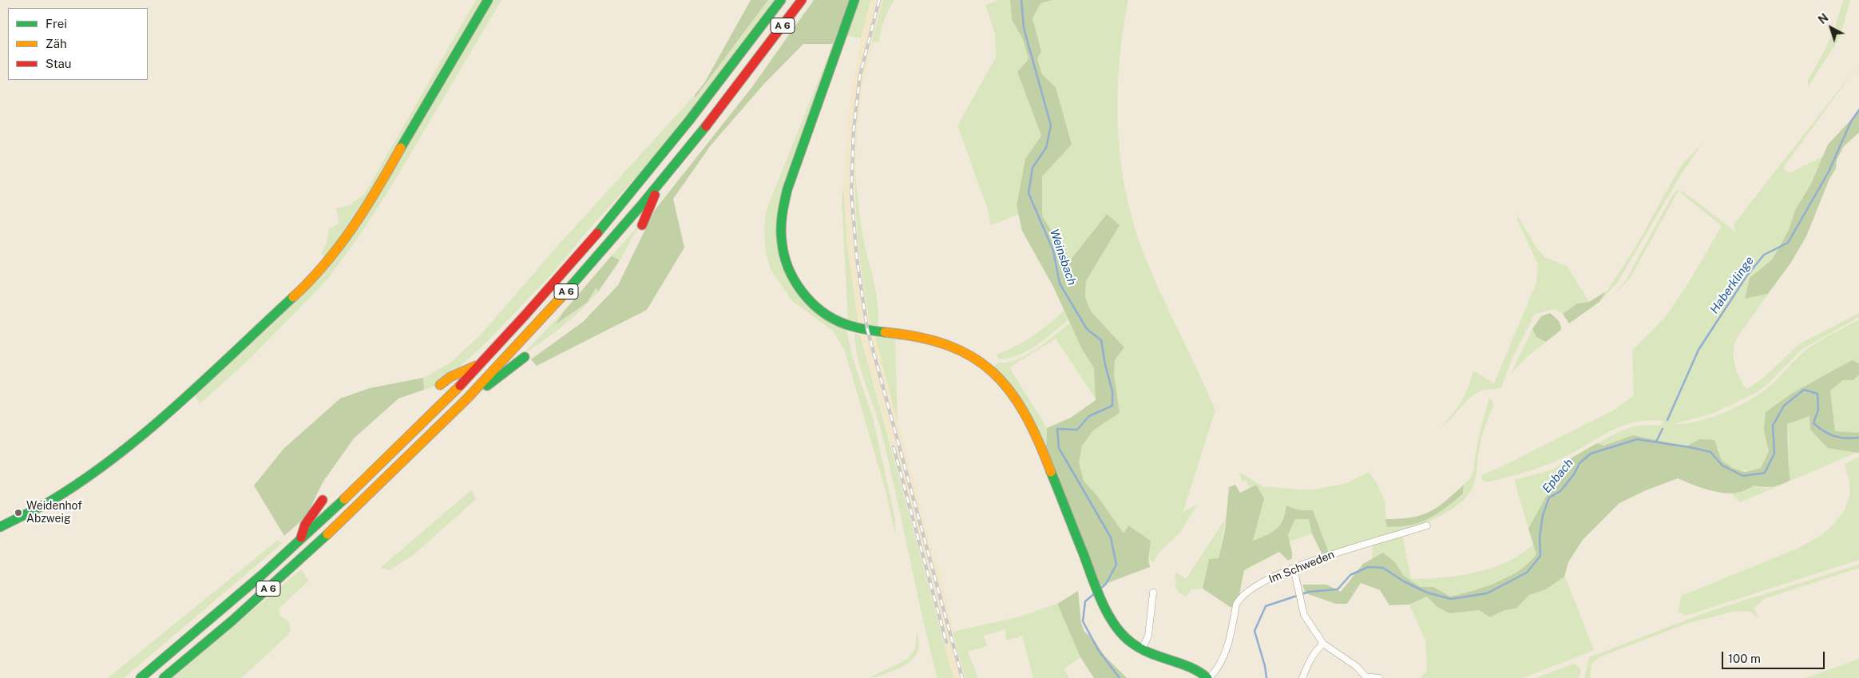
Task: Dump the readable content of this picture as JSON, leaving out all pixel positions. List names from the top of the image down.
{
  "streets": {
    "main road": ["A 6"],
    "street": ["Im Schweden"]
  },
  "water": ["Weinsbach", "Haberklinge", "Epbach"],
  "places": ["Weidenhof Abzweig"],
  "legend": ["Frei", "Zäh", "Stau"],
  "scale_bar": "100 m",
  "north": "top left"
}
